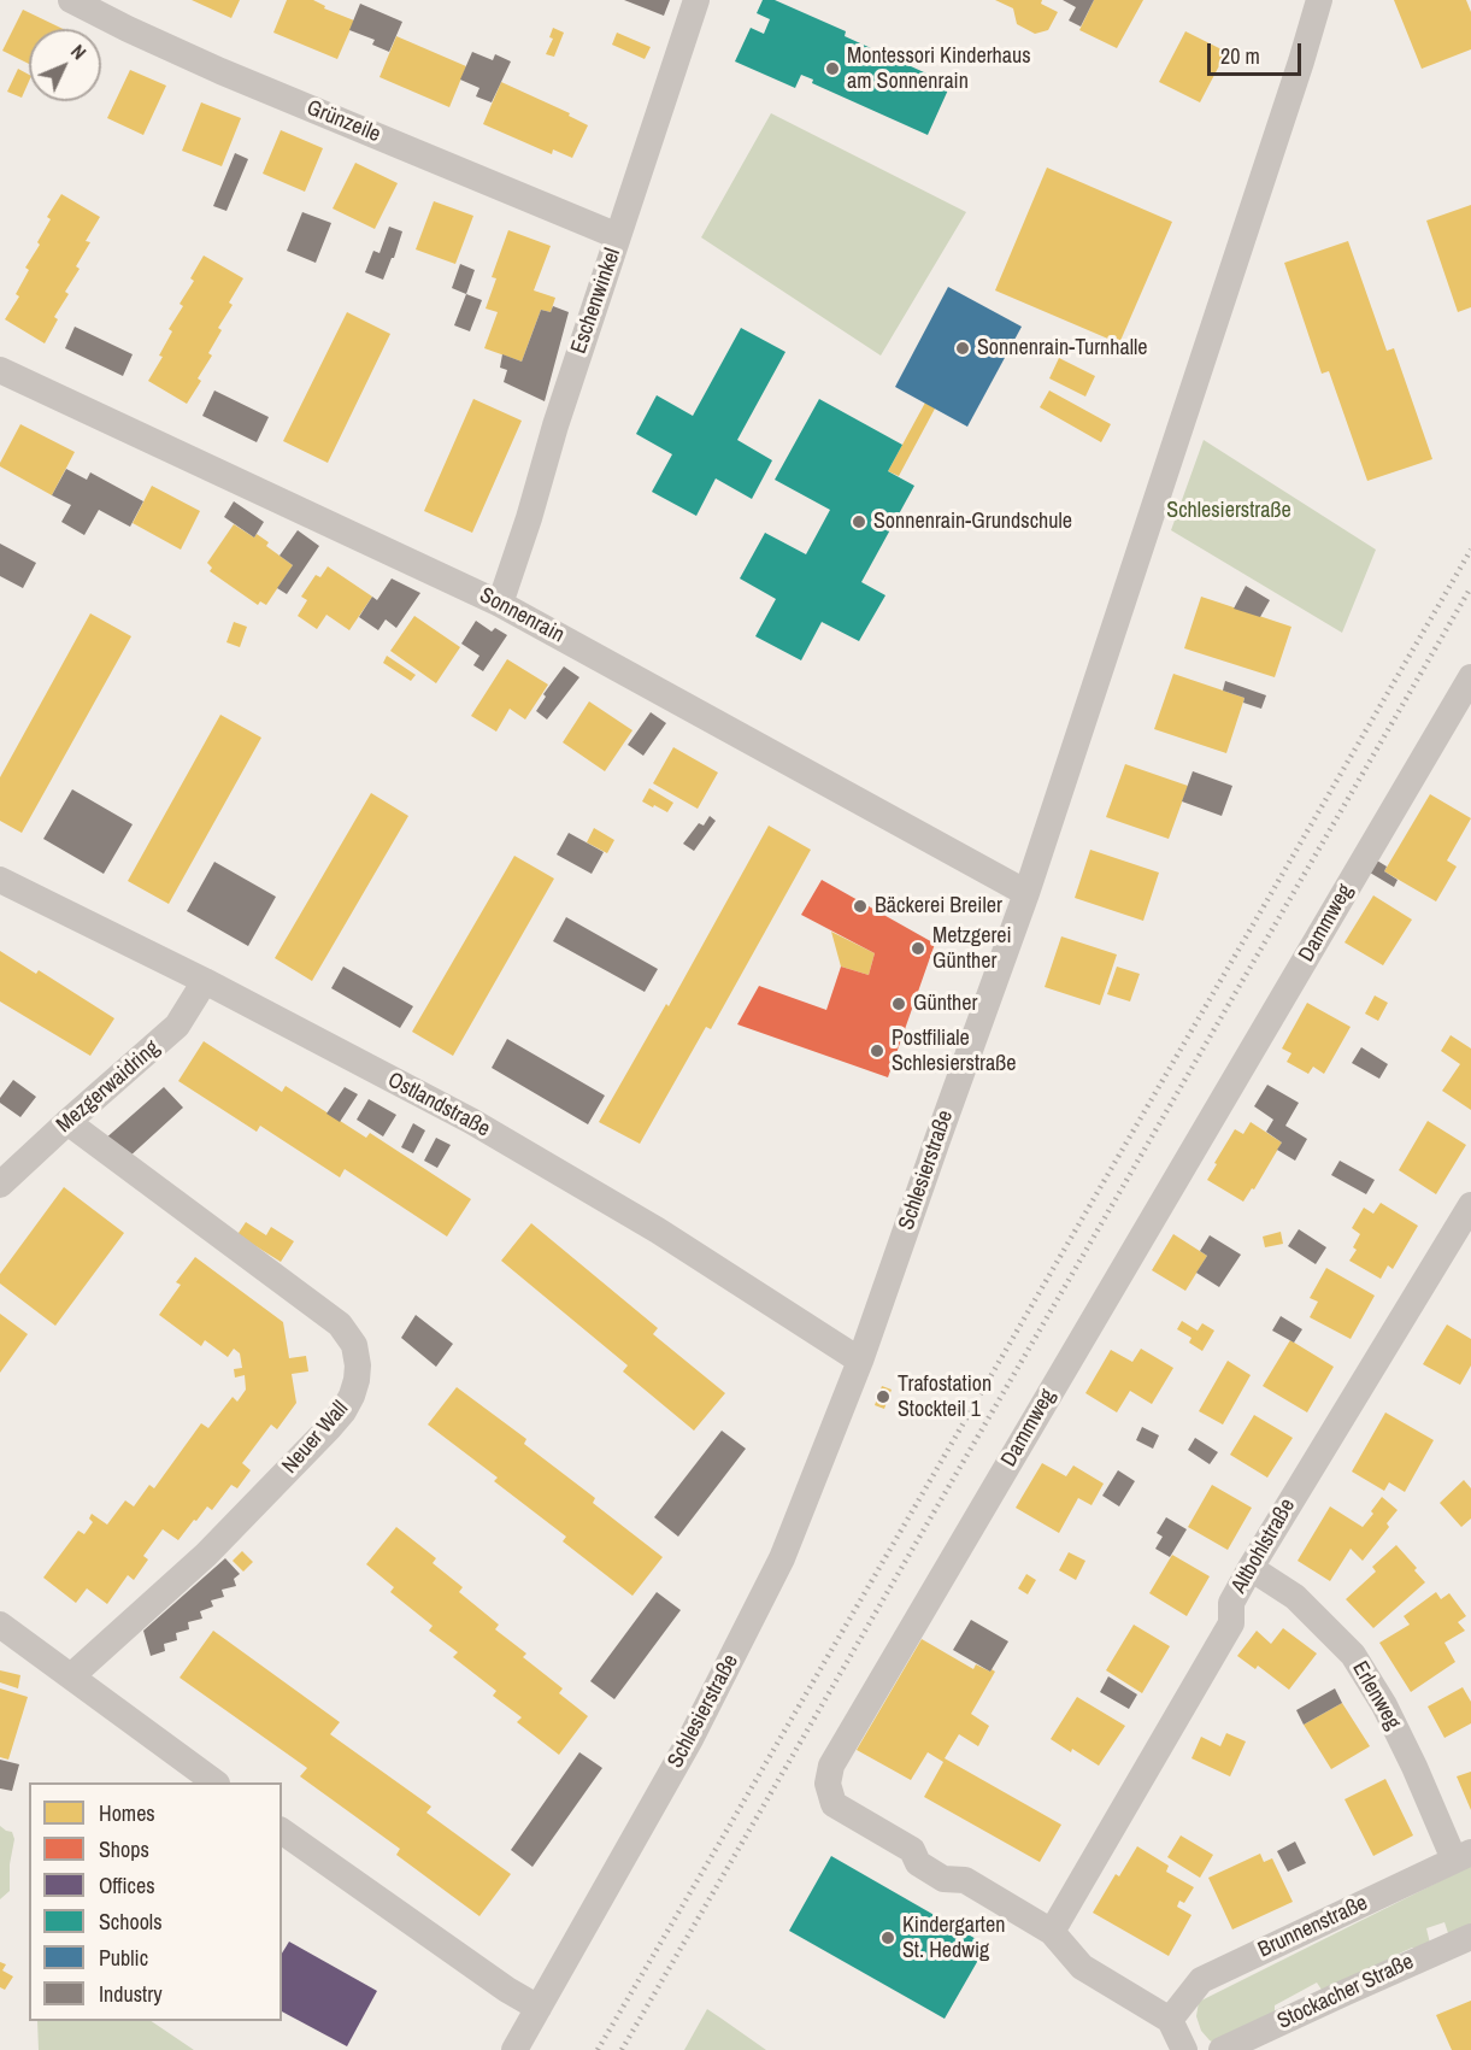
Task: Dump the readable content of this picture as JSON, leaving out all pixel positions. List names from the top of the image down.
{
  "streets": {
    "street": [
      "Grünzeile",
      "Eschenwinkel",
      "Sonnenrain",
      "Dammweg",
      "Mezgerwaidring",
      "Ostlandstraße",
      "Schlesierstraße",
      "Neuer Wall",
      "Altbohlstraße",
      "Erlenweg",
      "Brunnenstraße",
      "Stockacher Straße"
    ]
  },
  "crossings": [
    ["Grünzeile", "Eschenwinkel"],
    ["Eschenwinkel", "Sonnenrain"],
    ["Sonnenrain", "Schlesierstraße"],
    ["Dammweg", "Altbohlstraße"],
    ["Dammweg", "Brunnenstraße"],
    ["Mezgerwaidring", "Ostlandstraße"],
    ["Mezgerwaidring", "Neuer Wall"],
    ["Ostlandstraße", "Schlesierstraße"],
    ["Altbohlstraße", "Erlenweg"],
    ["Erlenweg", "Brunnenstraße"]
  ],
  "parks": ["Schlesierstraße"],
  "places": [
    "Montessori Kinderhaus am Sonnenrain",
    "Sonnenrain-Turnhalle",
    "Sonnenrain-Grundschule",
    "Bäckerei Breiler",
    "Metzgerei Günther",
    "Günther",
    "Postfiliale Schlesierstraße",
    "Trafostation Stockteil 1",
    "Kindergarten St. Hedwig"
  ],
  "legend": [
    "Homes",
    "Shops",
    "Offices",
    "Schools",
    "Public",
    "Industry"
  ],
  "scale_bar": "20 m",
  "north": "top right"
}
